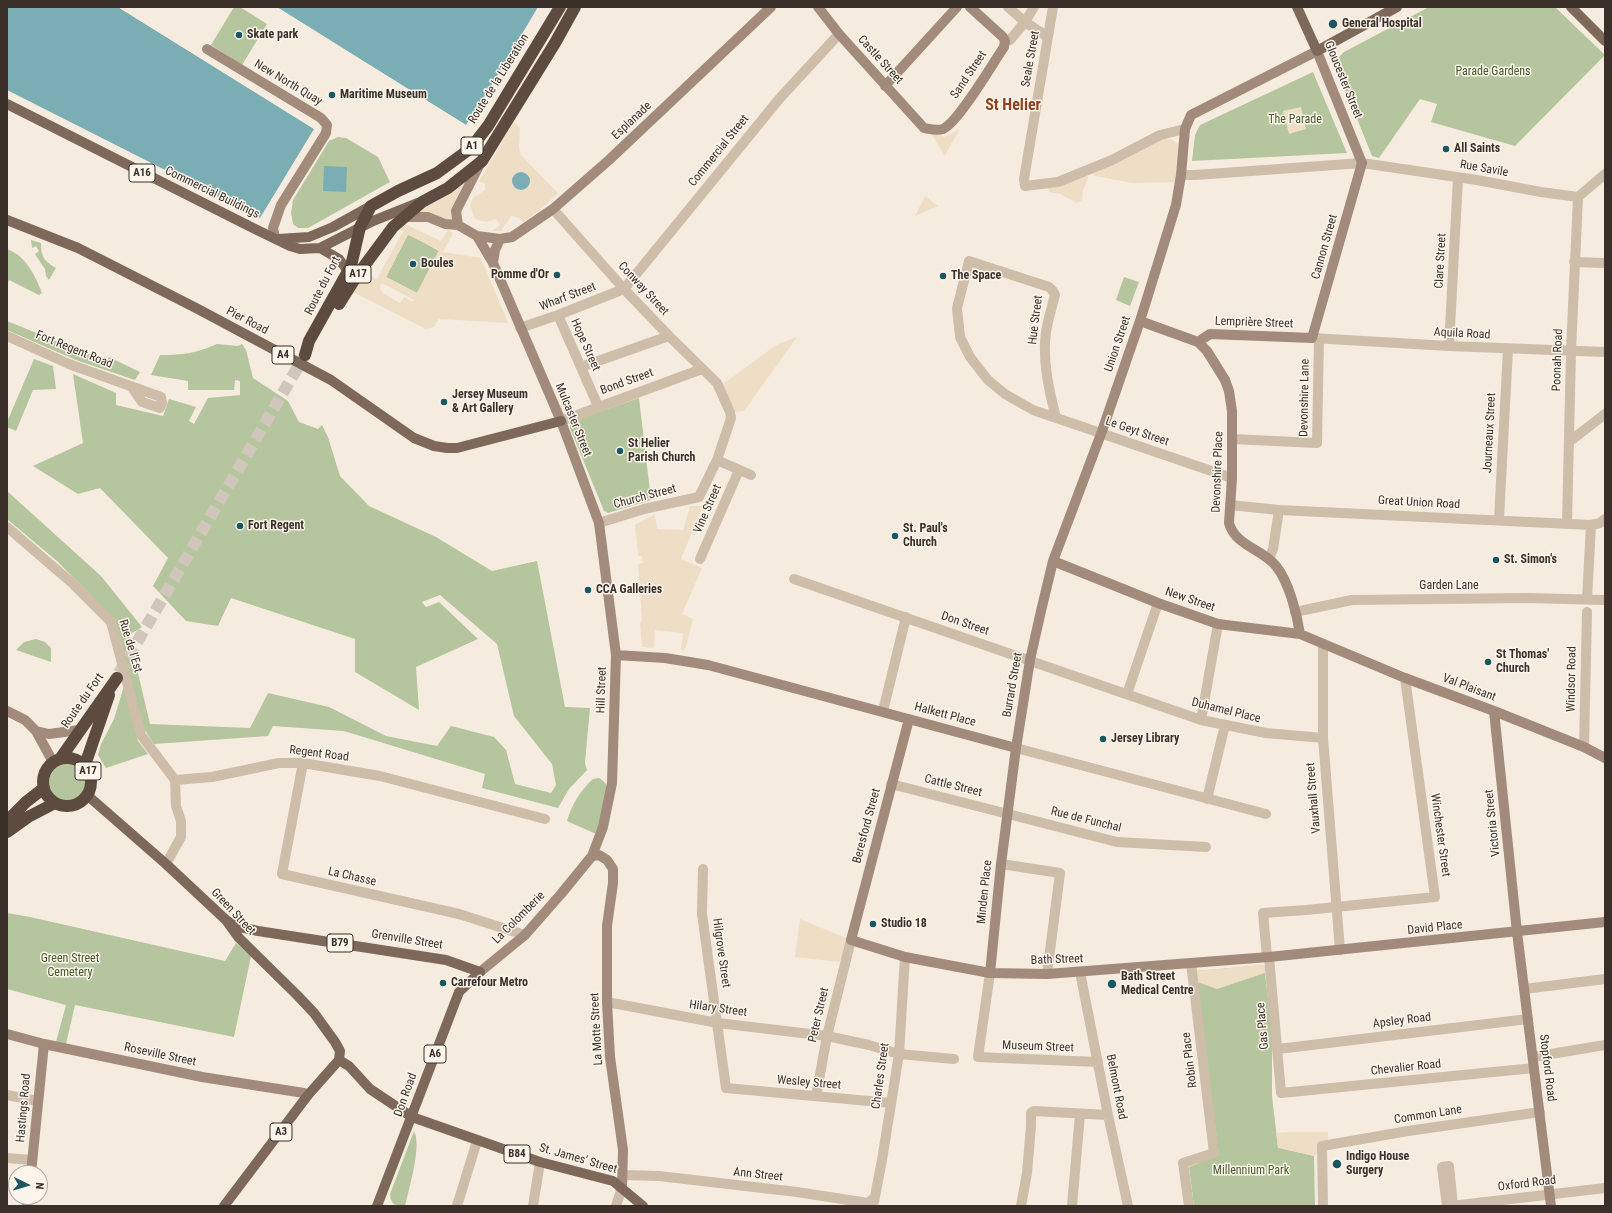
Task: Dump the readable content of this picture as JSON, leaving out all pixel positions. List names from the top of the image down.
{
  "streets": {
    "highway": [
      "Route de la Liberation",
      "A1",
      "A17",
      "Route du Fort"
    ],
    "main road": [
      "Castle Street",
      "Sand Street",
      "Gloucester Street",
      "New North Quay",
      "Esplanade",
      "A16",
      "Commercial Buildings",
      "Cannon Street",
      "Pier Road",
      "Lemprière Street",
      "Union Street",
      "A4",
      "Mulcaster Street",
      "Devonshire Place",
      "New Street",
      "Burrard Street",
      "Val Plaisant",
      "Hill Street",
      "Halkett Place",
      "Victoria Street",
      "Beresford Street",
      "Minden Place",
      "Green Street",
      "La Colomberie",
      "David Place",
      "Grenville Street",
      "B79",
      "Bath Street",
      "La Motte Street",
      "A6",
      "Roseville Street",
      "Stopford Road",
      "Don Road",
      "Hastings Road",
      "A3",
      "B84",
      "St. James' Street"
    ],
    "street": [
      "Seale Street",
      "Commercial Street",
      "Rue Savile",
      "Clare Street",
      "Conway Street",
      "Wharf Street",
      "Hue Street",
      "Aquila Road",
      "Hope Street",
      "Fort Regent Road",
      "Poonah Road",
      "Bond Street",
      "Devonshire Lane",
      "Le Geyt Street",
      "Journeaux Street",
      "Church Street",
      "Great Union Road",
      "Vine Street",
      "Garden Lane",
      "Don Street",
      "Rue de l'Est",
      "Windsor Road",
      "Duhamel Place",
      "Regent Road",
      "Cattle Street",
      "Vauxhall Street",
      "Rue de Funchal",
      "Winchester Street",
      "La Chasse",
      "Hilgrove Street",
      "Hilary Street",
      "Peter Street",
      "Apsley Road",
      "Gas Place",
      "Museum Street",
      "Robin Place",
      "Chevalier Road",
      "Charles Street",
      "Wesley Street",
      "Belmont Road",
      "Common Lane",
      "Ann Street",
      "Oxford Road"
    ]
  },
  "crossings": [
    ["Seale Street", "Union Street"],
    ["Castle Street", "Sand Street"],
    ["Castle Street", "Commercial Street"],
    ["Route de la Liberation", "Commercial Buildings"],
    ["Route de la Liberation", "Route du Fort"],
    ["Gloucester Street", "Rue Savile"],
    ["Gloucester Street", "Cannon Street"],
    ["New North Quay", "Commercial Buildings"],
    ["Esplanade", "Conway Street"],
    ["Esplanade", "Mulcaster Street"],
    ["A1", "Commercial Buildings"],
    ["A1", "A17"],
    ["Commercial Street", "Conway Street"],
    ["Commercial Street", "Wharf Street"],
    ["Rue Savile", "Cannon Street"],
    ["Rue Savile", "Clare Street"],
    ["Rue Savile", "Poonah Road"],
    ["Commercial Buildings", "A17"],
    ["Commercial Buildings", "Route du Fort"],
    ["Cannon Street", "Lemprière Street"],
    ["Cannon Street", "Aquila Road"],
    ["Cannon Street", "Devonshire Lane"],
    ["Clare Street", "Aquila Road"],
    ["A17", "Route du Fort"],
    ["A17", "Green Street"],
    ["Route du Fort", "Green Street"],
    ["Conway Street", "Wharf Street"],
    ["Conway Street", "Bond Street"],
    ["Conway Street", "Church Street"],
    ["Wharf Street", "Hope Street"],
    ["Wharf Street", "Mulcaster Street"],
    ["Hue Street", "Le Geyt Street"],
    ["Pier Road", "Bond Street"],
    ["Pier Road", "Mulcaster Street"],
    ["Lemprière Street", "Aquila Road"],
    ["Lemprière Street", "Devonshire Lane"],
    ["Lemprière Street", "Devonshire Place"],
    ["Aquila Road", "Poonah Road"],
    ["Aquila Road", "Devonshire Lane"],
    ["Aquila Road", "Journeaux Street"],
    ["Union Street", "Le Geyt Street"],
    ["Union Street", "New Street"],
    ["Union Street", "Burrard Street"],
    ["Hope Street", "Bond Street"],
    ["Poonah Road", "Great Union Road"],
    ["Bond Street", "Mulcaster Street"],
    ["Devonshire Lane", "Devonshire Place"],
    ["Mulcaster Street", "Church Street"],
    ["Mulcaster Street", "Hill Street"],
    ["Le Geyt Street", "Devonshire Place"],
    ["Journeaux Street", "Great Union Road"],
    ["Devonshire Place", "Great Union Road"],
    ["Devonshire Place", "Garden Lane"],
    ["Devonshire Place", "New Street"],
    ["Church Street", "Hill Street"],
    ["New Street", "Burrard Street"],
    ["New Street", "Val Plaisant"],
    ["New Street", "Vauxhall Street"],
    ["Don Street", "Burrard Street"],
    ["Don Street", "Duhamel Place"],
    ["Rue de l'Est", "Regent Road"],
    ["Windsor Road", "Val Plaisant"],
    ["Burrard Street", "Halkett Place"],
    ["Burrard Street", "Cattle Street"],
    ["Burrard Street", "Rue de Funchal"],
    ["Burrard Street", "Minden Place"],
    ["Val Plaisant", "Vauxhall Street"],
    ["Val Plaisant", "Victoria Street"],
    ["Val Plaisant", "Winchester Street"],
    ["Hill Street", "Halkett Place"],
    ["Hill Street", "La Colomberie"],
    ["Hill Street", "La Motte Street"],
    ["Duhamel Place", "Vauxhall Street"],
    ["Halkett Place", "Beresford Street"],
    ["Regent Road", "La Chasse"],
    ["Cattle Street", "Rue de Funchal"],
    ["Cattle Street", "Beresford Street"],
    ["Cattle Street", "Minden Place"],
    ["Vauxhall Street", "Winchester Street"],
    ["Vauxhall Street", "David Place"],
    ["Vauxhall Street", "Gas Place"],
    ["Rue de Funchal", "Minden Place"],
    ["Victoria Street", "David Place"],
    ["Victoria Street", "Stopford Road"],
    ["Beresford Street", "Bath Street"],
    ["Beresford Street", "Peter Street"],
    ["Winchester Street", "Gas Place"],
    ["La Chasse", "La Colomberie"],
    ["Minden Place", "Bath Street"],
    ["Minden Place", "Museum Street"],
    ["Green Street", "Grenville Street"],
    ["Green Street", "A3"],
    ["Green Street", "St. James' Street"],
    ["La Colomberie", "Grenville Street"],
    ["La Colomberie", "La Motte Street"],
    ["La Colomberie", "Don Road"],
    ["David Place", "Bath Street"],
    ["David Place", "Gas Place"],
    ["David Place", "Stopford Road"],
    ["Hilgrove Street", "Hilary Street"],
    ["Hilgrove Street", "Wesley Street"],
    ["Bath Street", "Peter Street"],
    ["Bath Street", "Gas Place"],
    ["Bath Street", "Museum Street"],
    ["Bath Street", "Robin Place"],
    ["Bath Street", "Charles Street"],
    ["Bath Street", "Belmont Road"],
    ["Hilary Street", "Peter Street"],
    ["Hilary Street", "La Motte Street"],
    ["Hilary Street", "Charles Street"],
    ["Peter Street", "Wesley Street"],
    ["Apsley Road", "Gas Place"],
    ["Apsley Road", "Stopford Road"],
    ["Gas Place", "Chevalier Road"],
    ["La Motte Street", "St. James' Street"],
    ["La Motte Street", "Ann Street"],
    ["Museum Street", "Belmont Road"],
    ["Roseville Street", "Hastings Road"],
    ["Roseville Street", "A3"],
    ["Chevalier Road", "Stopford Road"],
    ["Stopford Road", "Common Lane"],
    ["Stopford Road", "Oxford Road"],
    ["Charles Street", "Wesley Street"],
    ["Charles Street", "Ann Street"],
    ["Don Road", "St. James' Street"],
    ["A3", "St. James' Street"]
  ],
  "districts": ["St Helier"],
  "parks": [
    "Parade Gardens",
    "The Parade",
    "Green Street Cemetery",
    "Millennium Park"
  ],
  "places": [
    "General Hospital",
    "Skate park",
    "Maritime Museum",
    "All Saints",
    "Boules",
    "Pomme d'Or",
    "The Space",
    "Jersey Museum & Art Gallery",
    "St Helier Parish Church",
    "Fort Regent",
    "St. Paul's Church",
    "St. Simon's",
    "CCA Galleries",
    "St Thomas' Church",
    "Jersey Library",
    "Studio 18",
    "Carrefour Metro",
    "Bath Street Medical Centre",
    "Indigo House Surgery"
  ],
  "north": "right"
}
